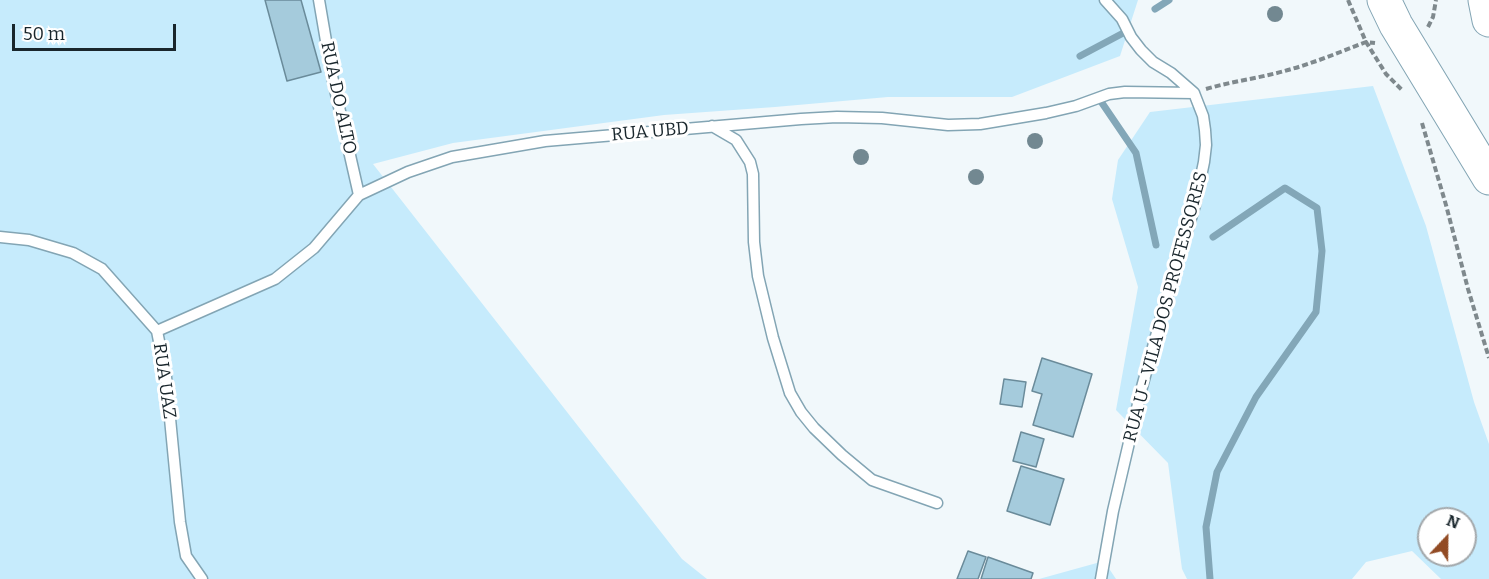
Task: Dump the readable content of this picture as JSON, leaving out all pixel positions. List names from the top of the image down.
{
  "streets": {
    "lane": [
      "RUA DO ALTO",
      "RUA UBD",
      "RUA U - VILA DOS PROFESSORES",
      "RUA UAZ"
    ]
  },
  "crossings": [
    ["RUA DO ALTO", "RUA UBD"],
    ["RUA UBD", "RUA U - VILA DOS PROFESSORES"],
    ["RUA UBD", "RUA UAZ"]
  ],
  "scale_bar": "50 m",
  "north": "top"
}
